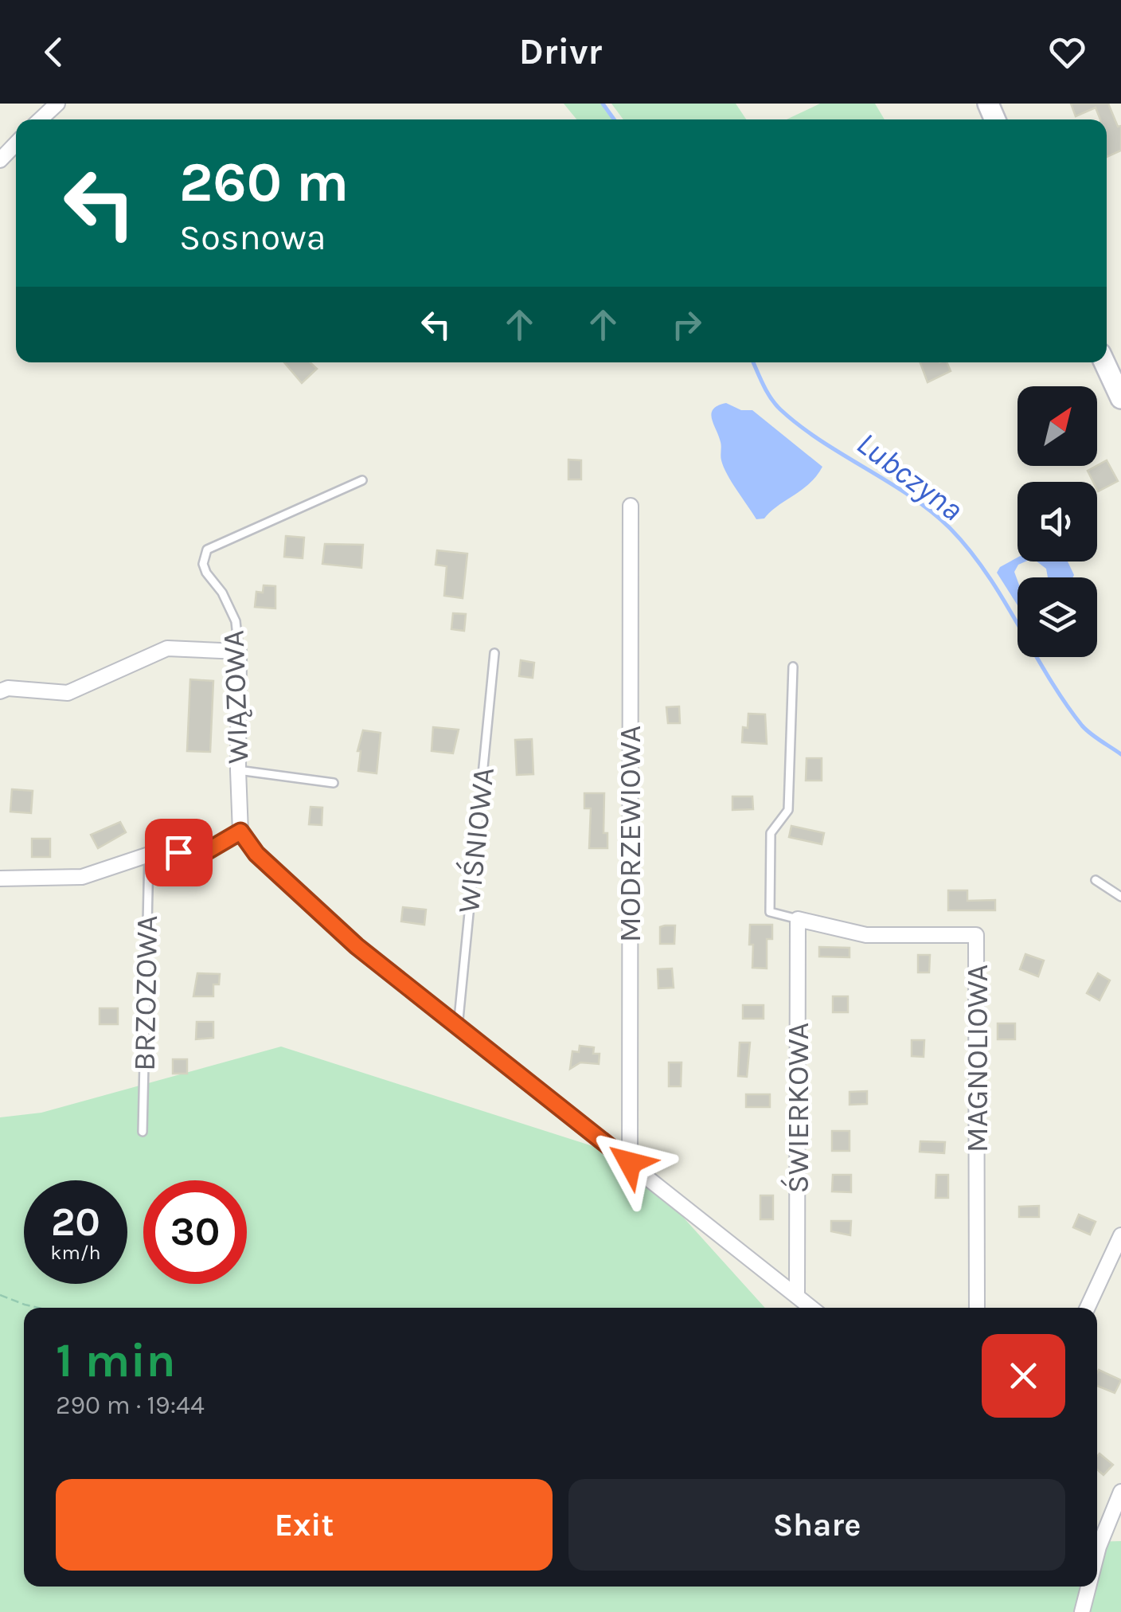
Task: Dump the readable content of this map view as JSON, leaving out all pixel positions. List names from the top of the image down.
{
  "streets": {
    "street": [
      "WIĄZOWA",
      "MODRZEWIOWA",
      "MAGNOLIOWA",
      "ŚWIERKOWA"
    ],
    "lane": ["WIŚNIOWA", "BRZOZOWA"]
  },
  "crossings": [
    ["MAGNOLIOWA", "ŚWIERKOWA"]
  ],
  "water": ["Lubczyna"],
  "north": "top right",
  "page": {
    "header": "Drivr",
    "turn": ["260 m", "Sosnowa"],
    "speed": "20 km/h",
    "limit": "30",
    "heading": ["1 min", "290 m · 19:44"],
    "buttons": ["Exit", "Share"]
  }
}
